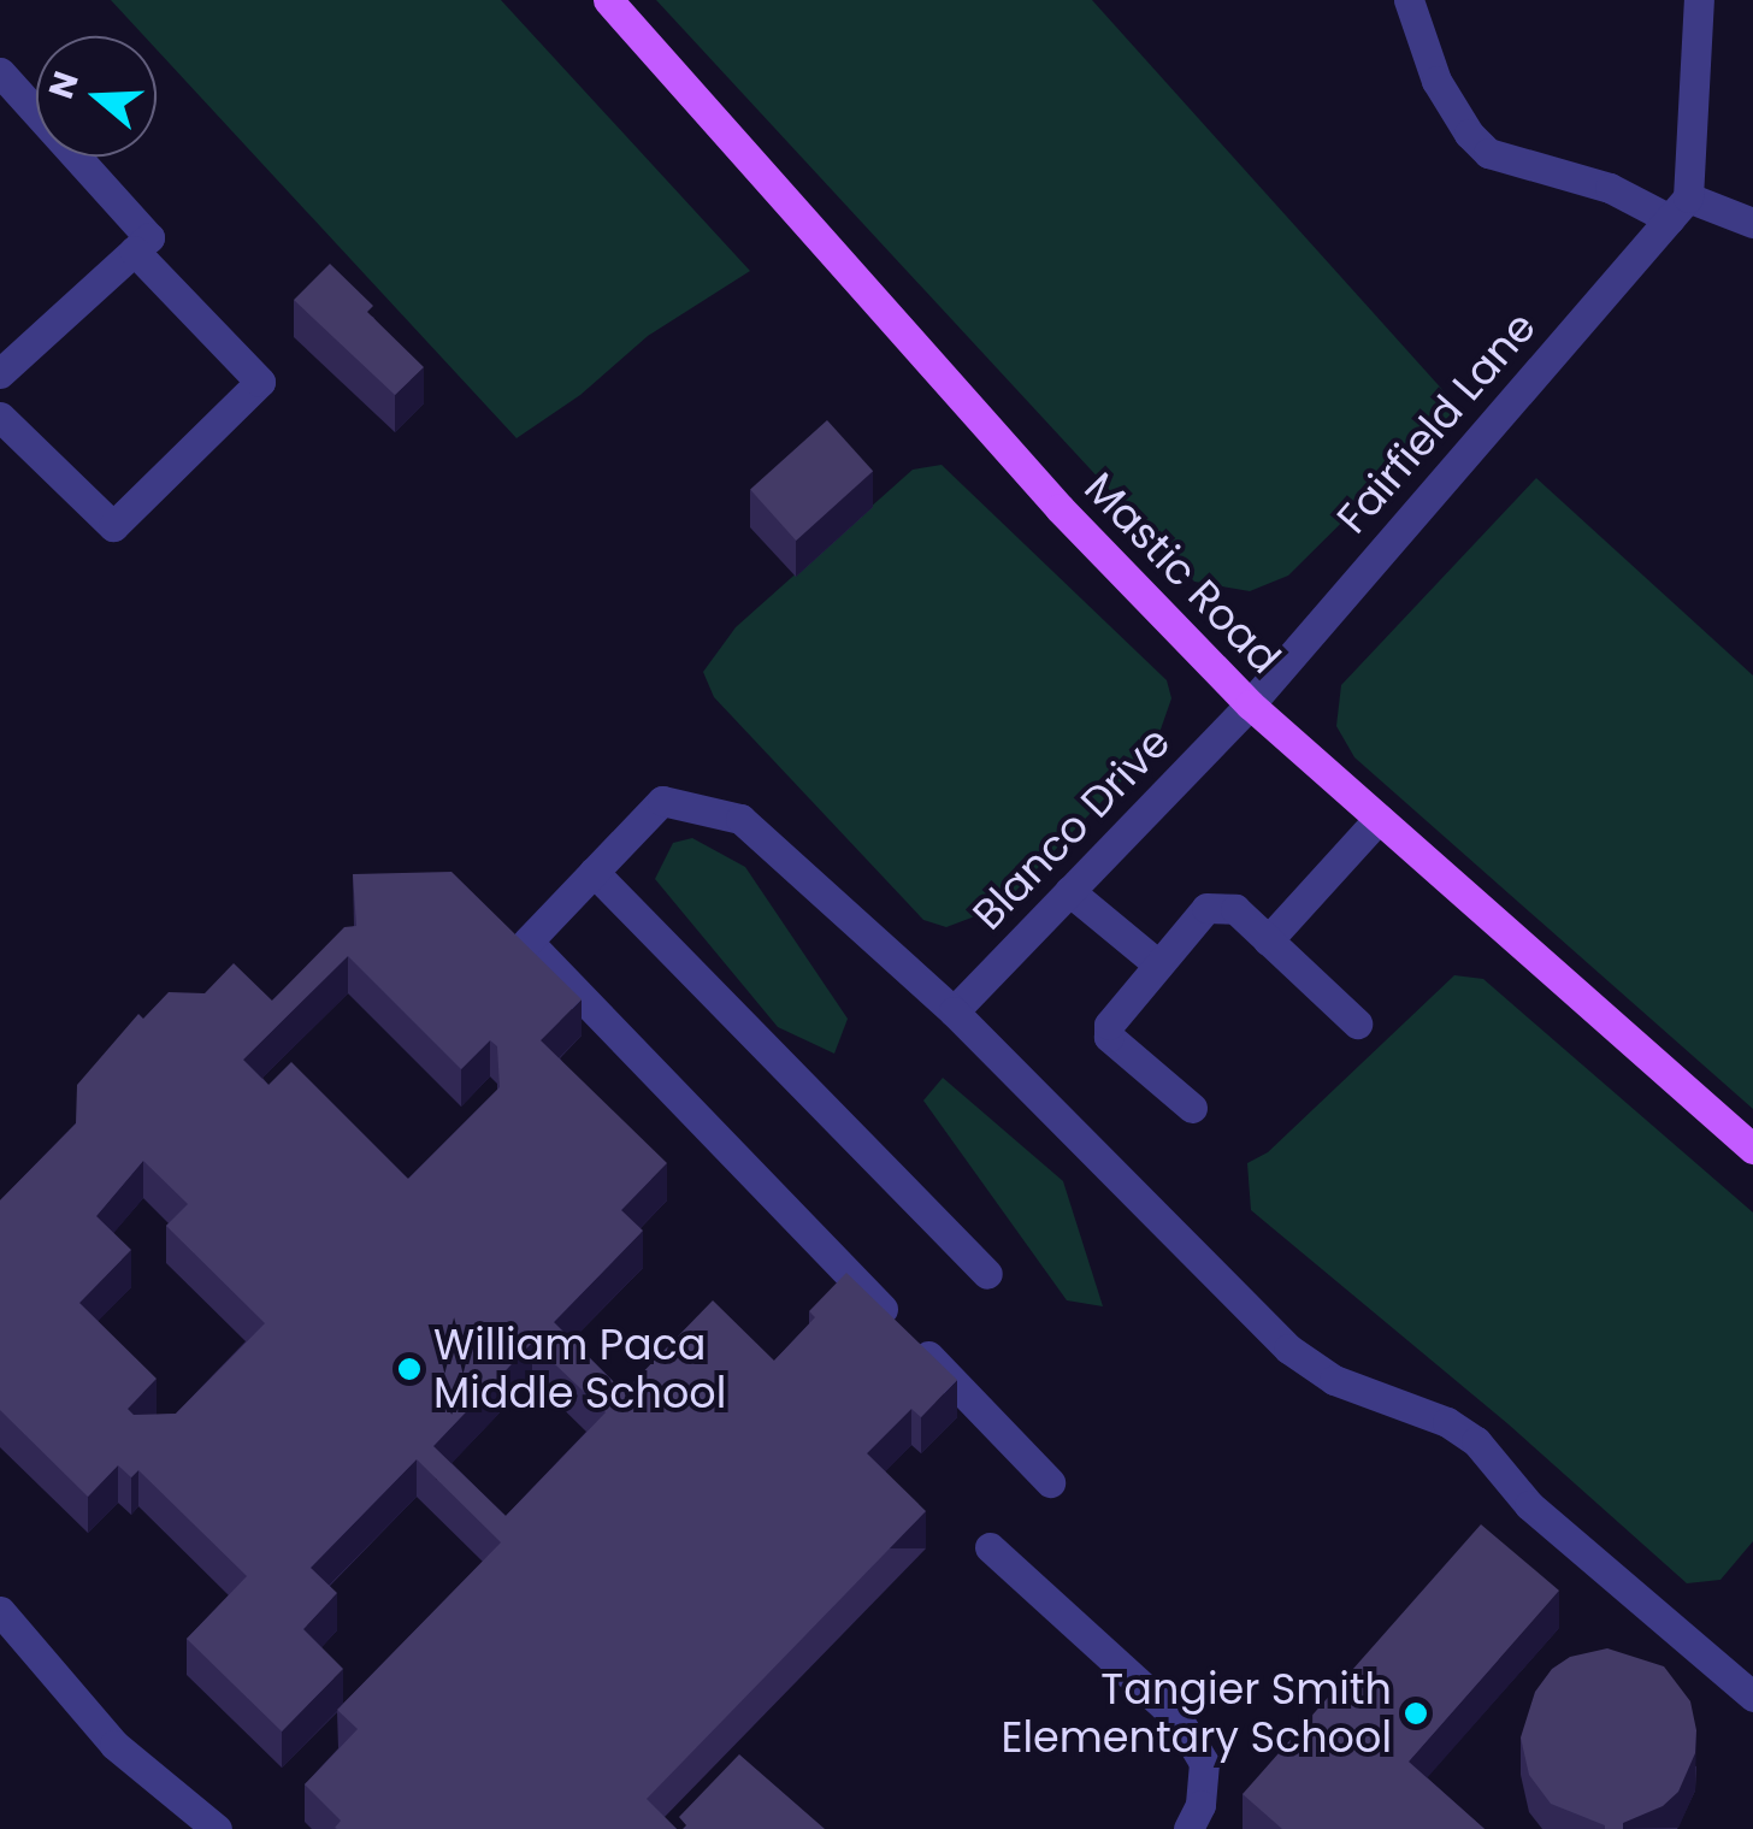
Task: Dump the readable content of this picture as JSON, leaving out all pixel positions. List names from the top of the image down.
{
  "streets": {
    "main road": ["Mastic Road"],
    "street": ["Fairfield Lane", "Blanco Drive"]
  },
  "crossings": [
    ["Fairfield Lane", "Mastic Road"],
    ["Fairfield Lane", "Blanco Drive"],
    ["Mastic Road", "Blanco Drive"]
  ],
  "places": ["William Paca Middle School", "Tangier Smith Elementary School"],
  "north": "left"
}
